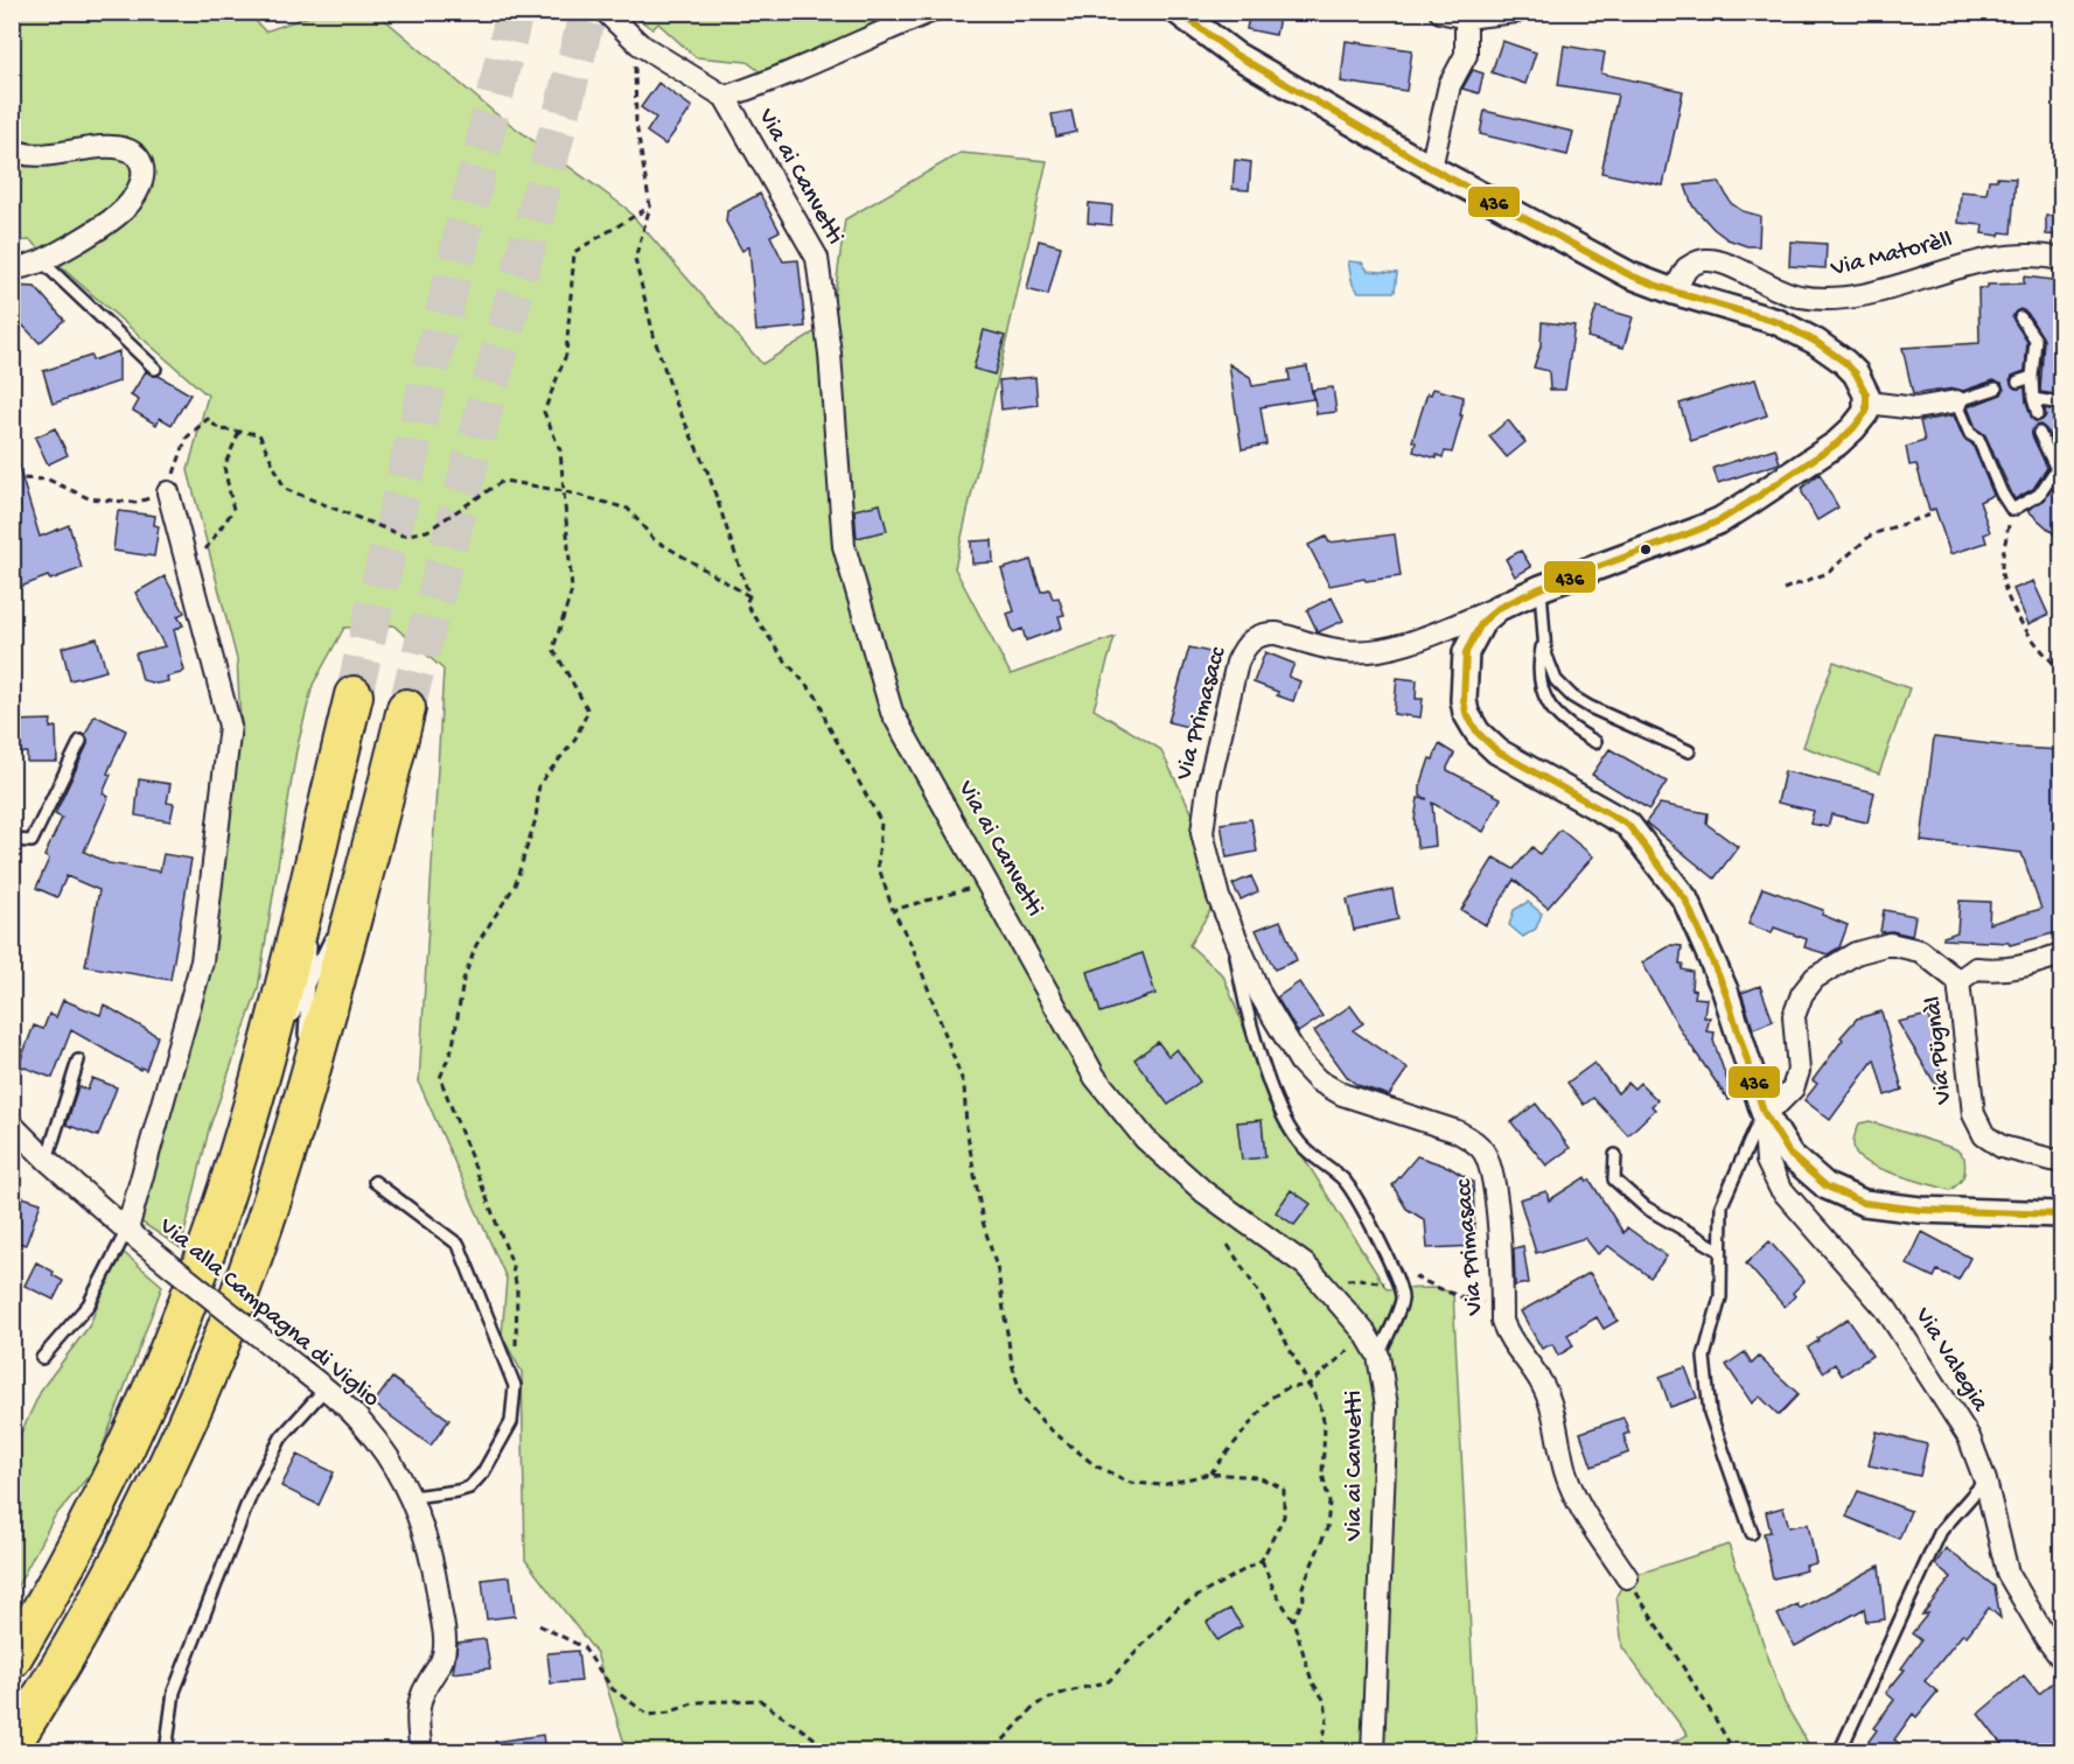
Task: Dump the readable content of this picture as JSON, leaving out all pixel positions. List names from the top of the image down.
{
  "streets": {
    "street": [
      "Via ai Canvetti",
      "Via Matorèll",
      "Via Primasacc",
      "Via Pügnàl",
      "Via alla Campagna di Viglio",
      "Via Valegia"
    ]
  },
  "crossings": [
    ["Via Pügnàl", "Via Valegia"]
  ],
  "lines": ["transit line 436"]
}
